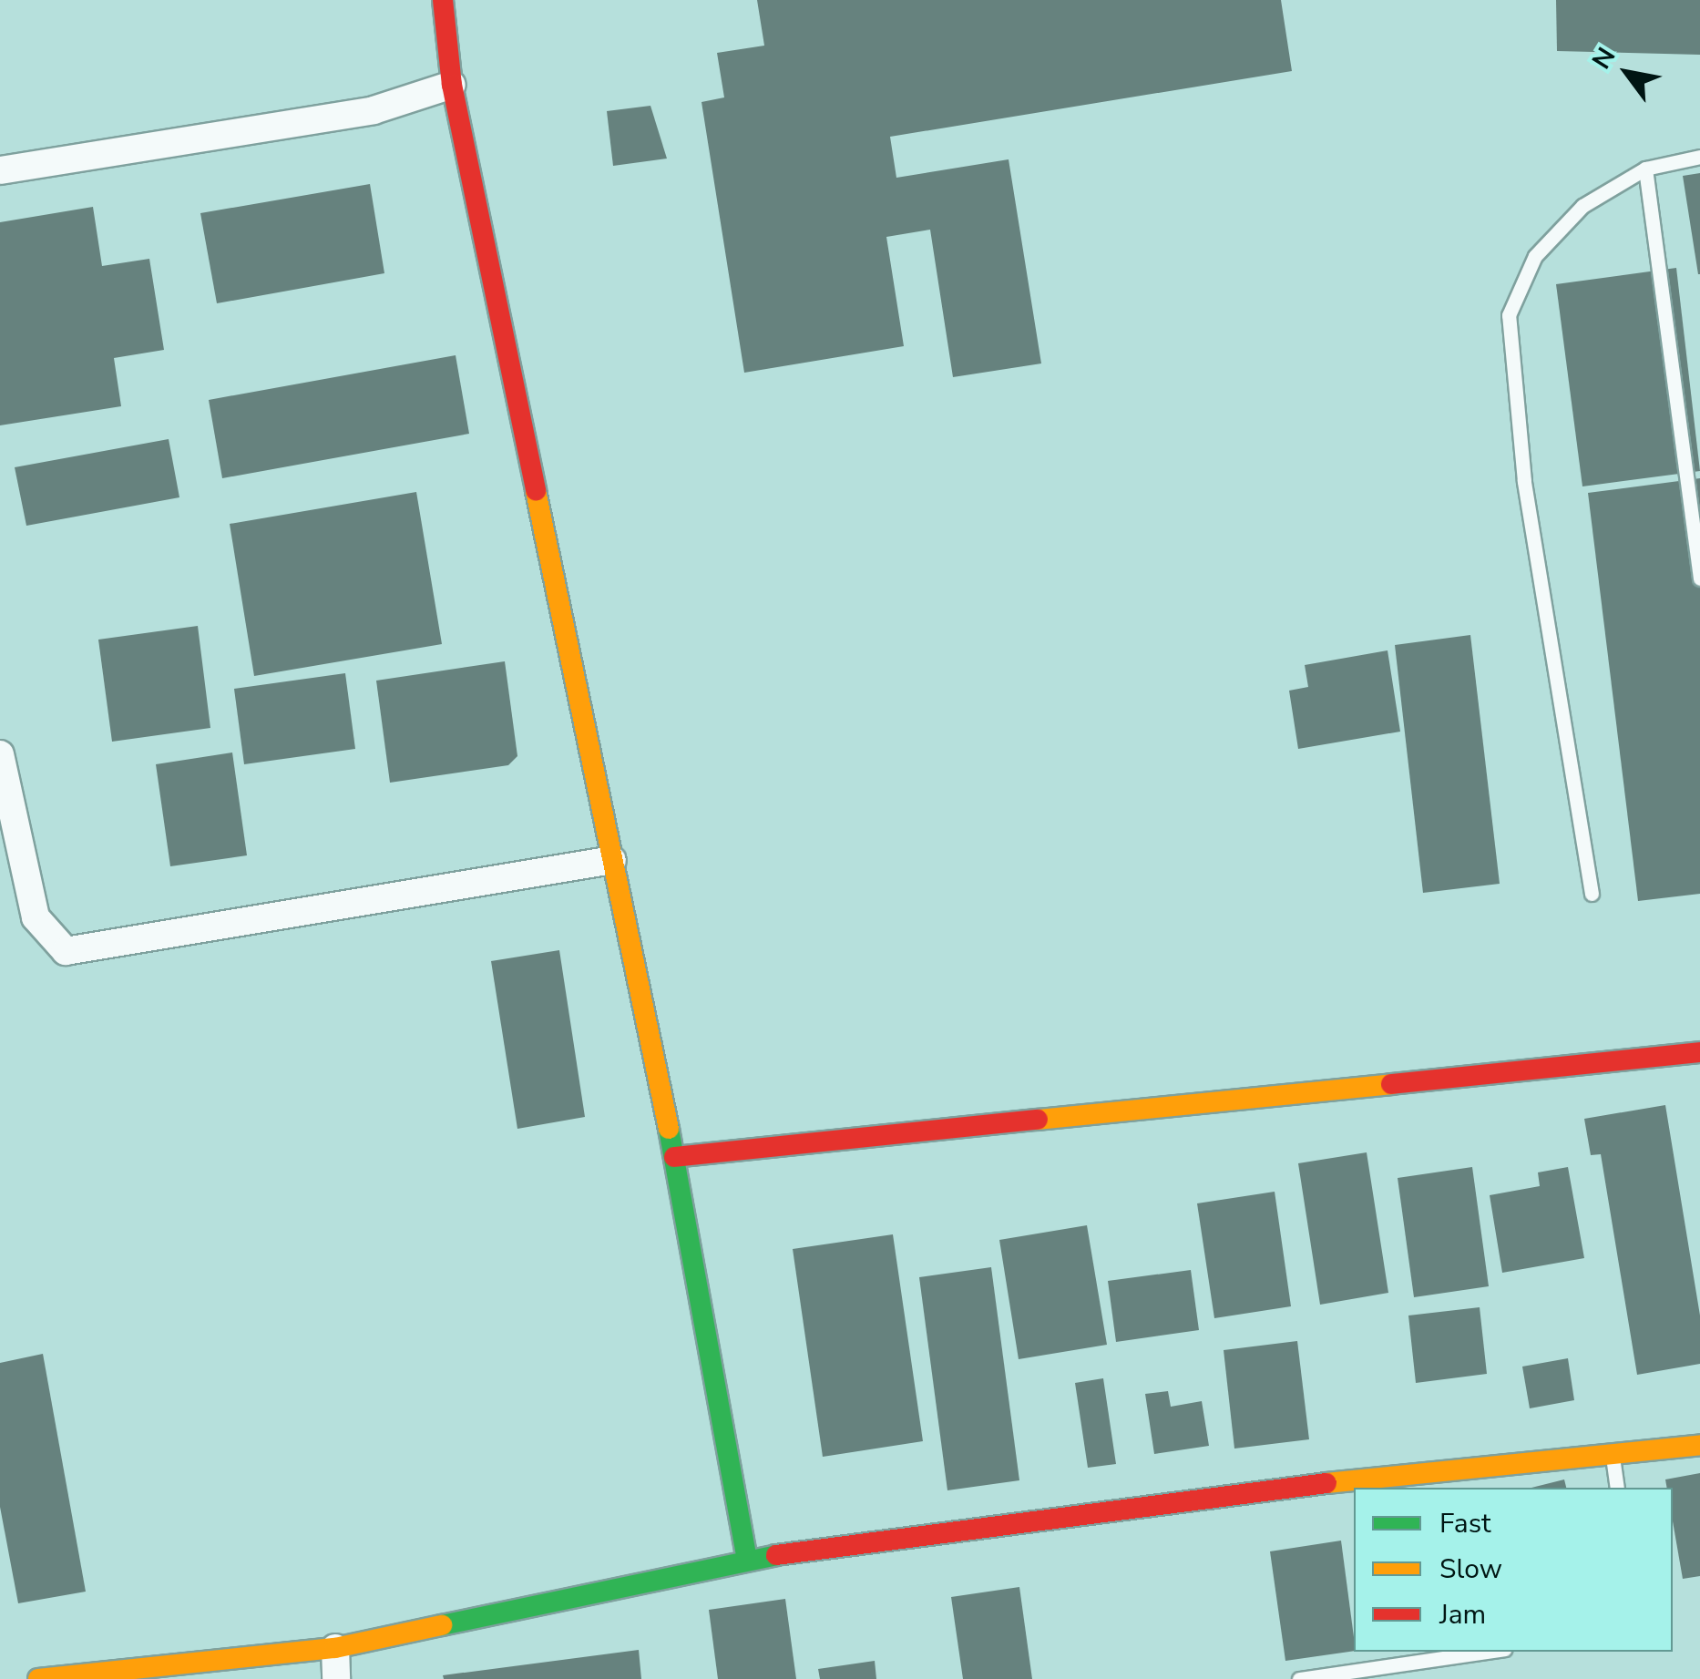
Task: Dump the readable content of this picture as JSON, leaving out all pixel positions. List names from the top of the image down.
{
  "legend": ["Fast", "Slow", "Jam"],
  "north": "top left"
}
